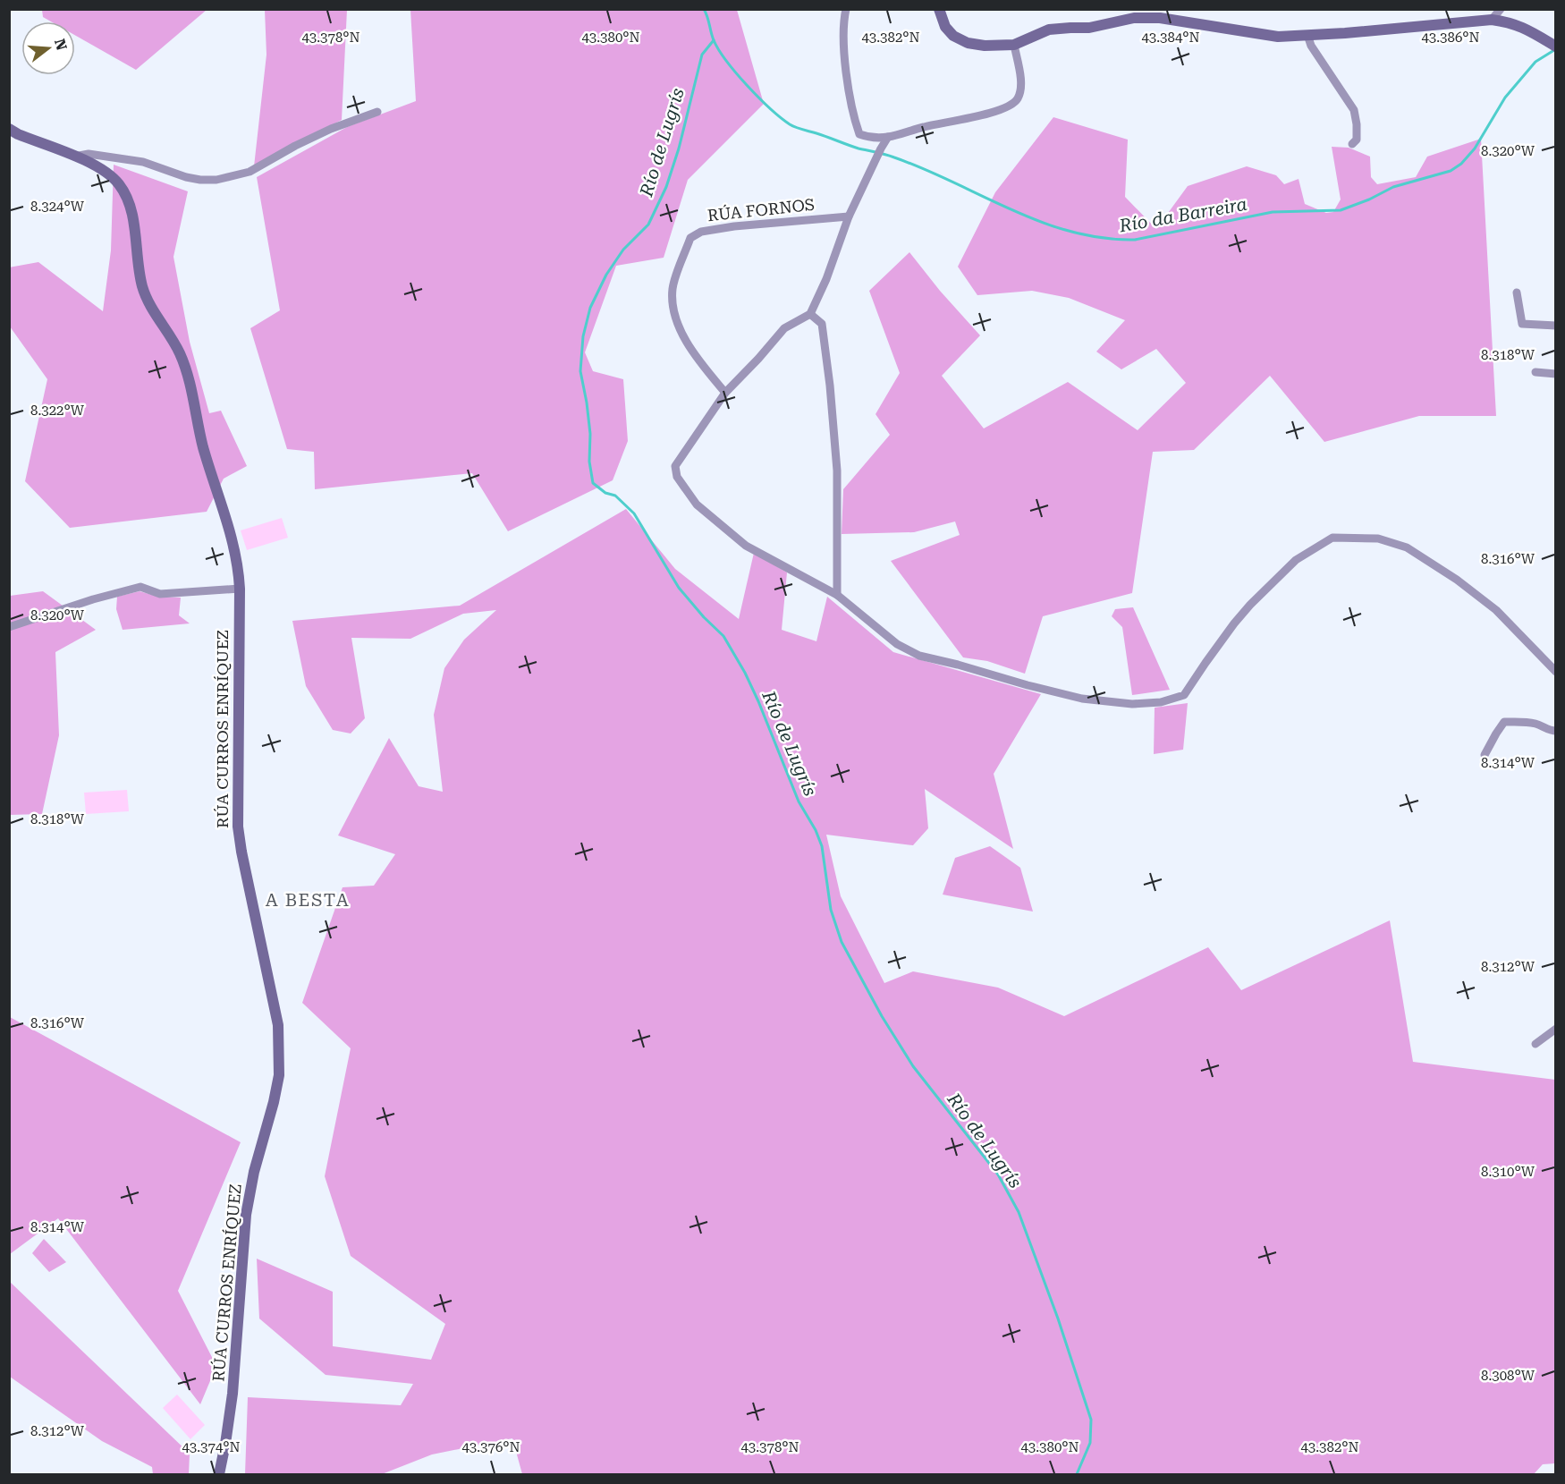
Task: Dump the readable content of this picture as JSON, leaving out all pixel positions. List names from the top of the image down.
{
  "streets": {
    "street": ["RÚA FORNOS", "RÚA CURROS ENRÍQUEZ"]
  },
  "districts": ["A BESTA"],
  "water": ["Río de Lugrís", "Río da Barreira"],
  "north": "right",
  "coordinates": [
    "43.378°N",
    "43.380°N",
    "43.382°N",
    "43.384°N",
    "43.386°N",
    "8.320°W",
    "8.324°W",
    "8.318°W",
    "8.322°W",
    "8.316°W",
    "8.314°W",
    "8.312°W",
    "8.310°W",
    "8.308°W",
    "43.374°N",
    "43.376°N"
  ]
}
